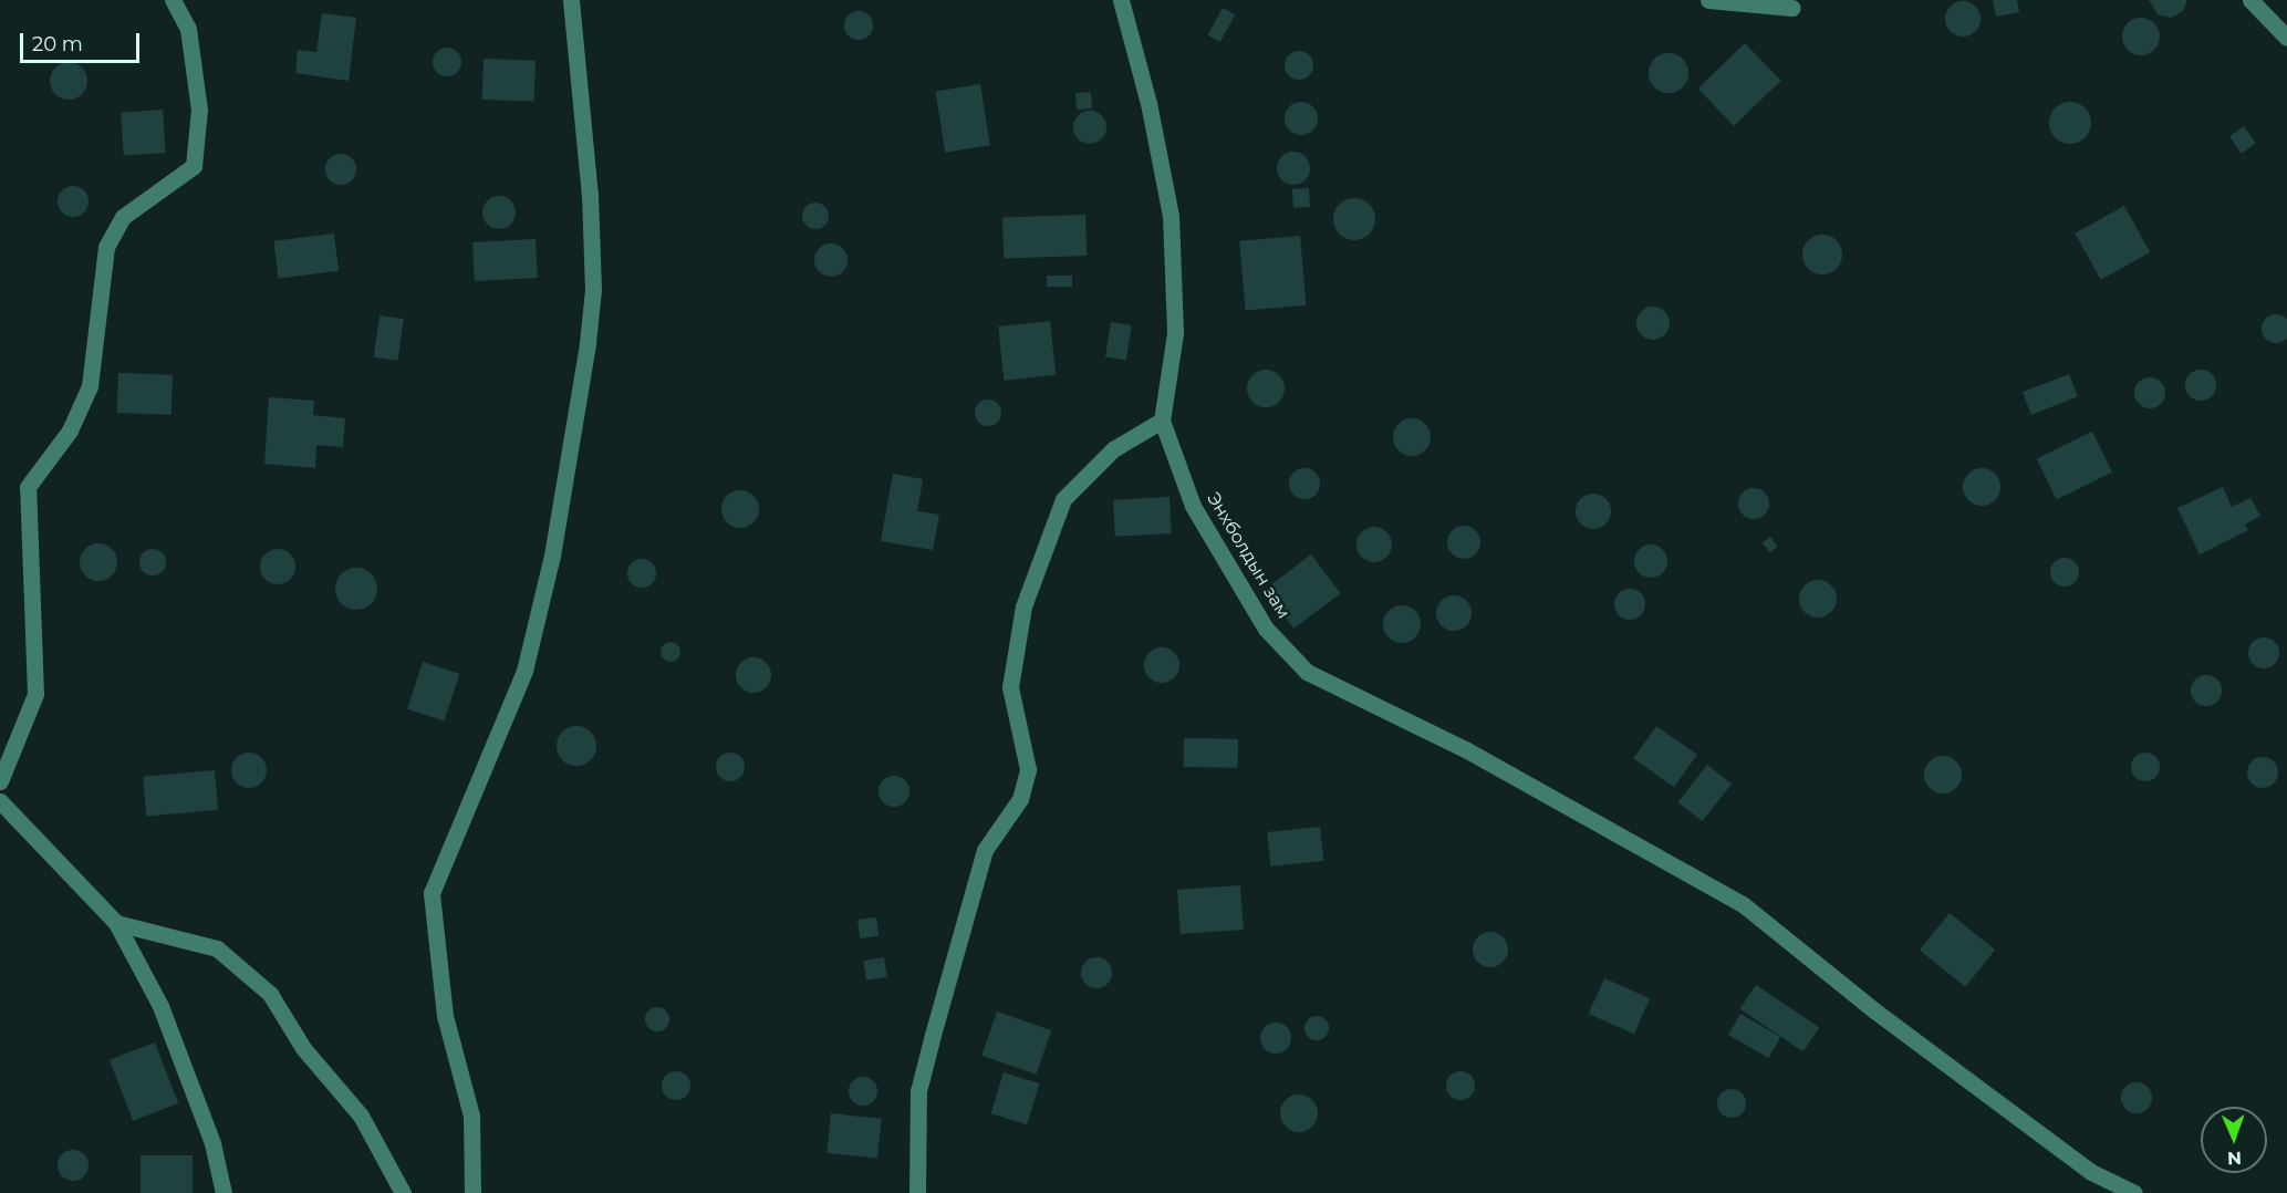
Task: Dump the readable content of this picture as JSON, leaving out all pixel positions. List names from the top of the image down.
{
  "streets": {
    "street": ["Энхболдын зам"]
  },
  "scale_bar": "20 m",
  "north": "bottom"
}
